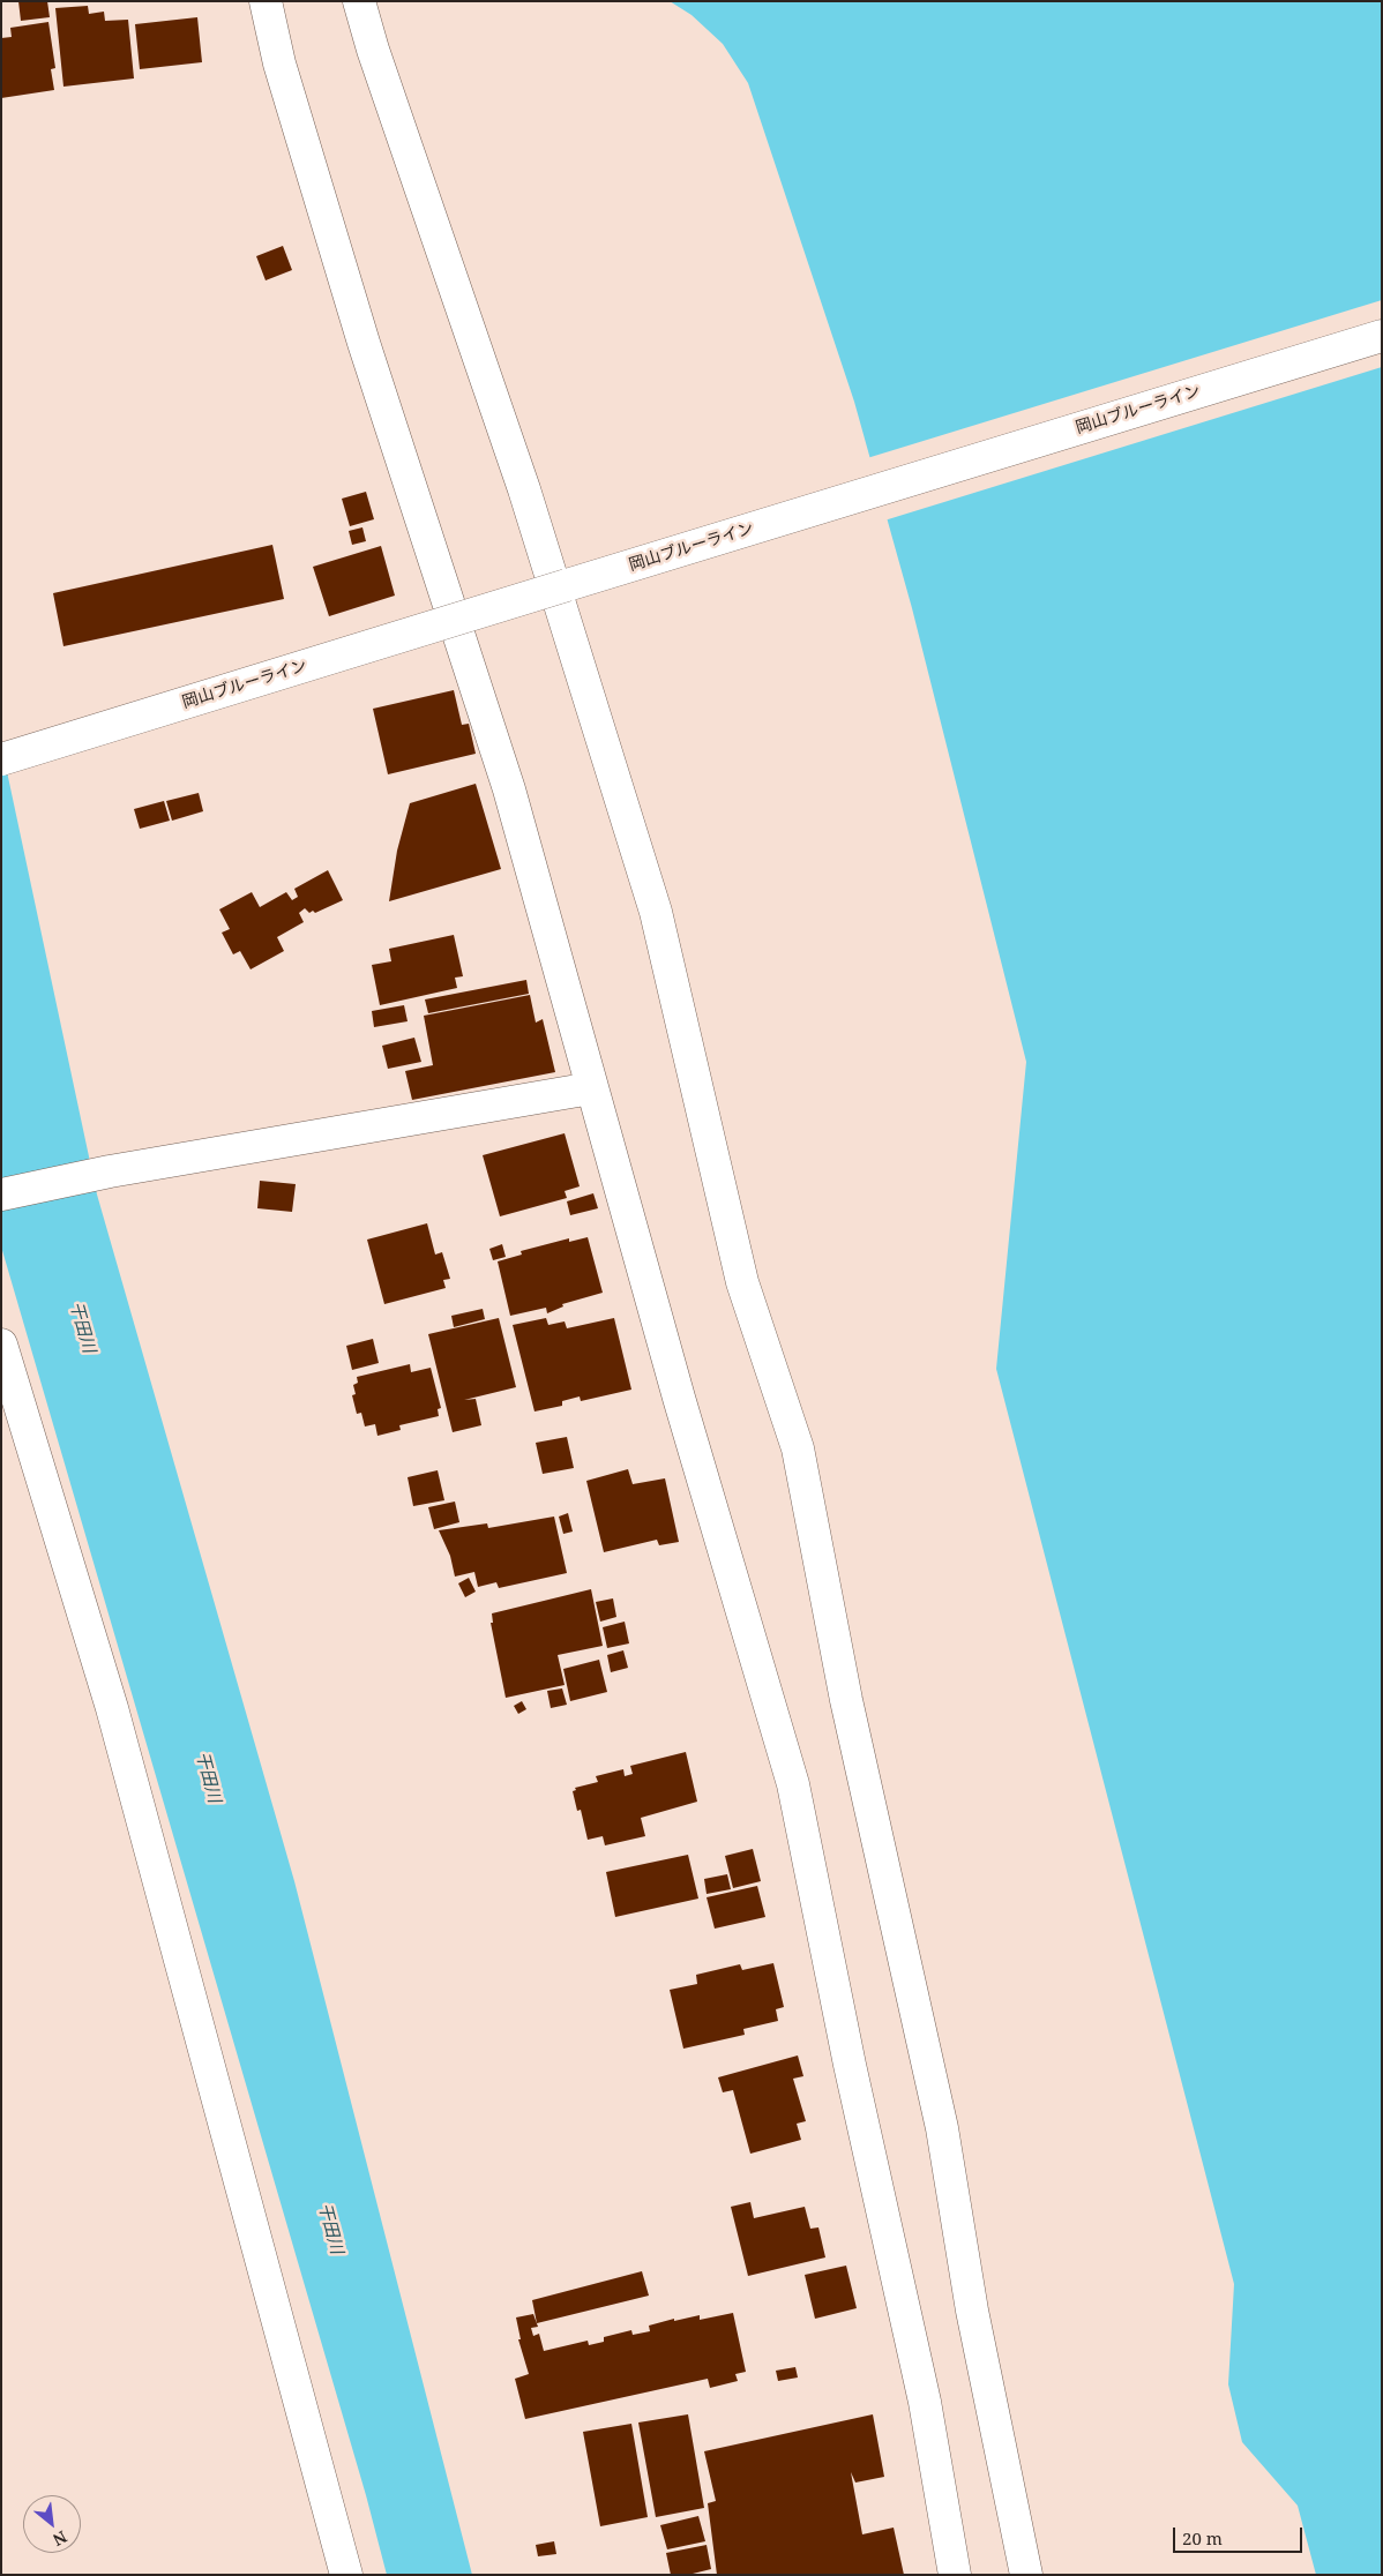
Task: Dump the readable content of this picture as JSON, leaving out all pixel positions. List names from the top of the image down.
{
  "streets": {
    "street": ["岡山ブルーライン"]
  },
  "water": ["干田川"],
  "scale_bar": "20 m",
  "north": "bottom right"
}
